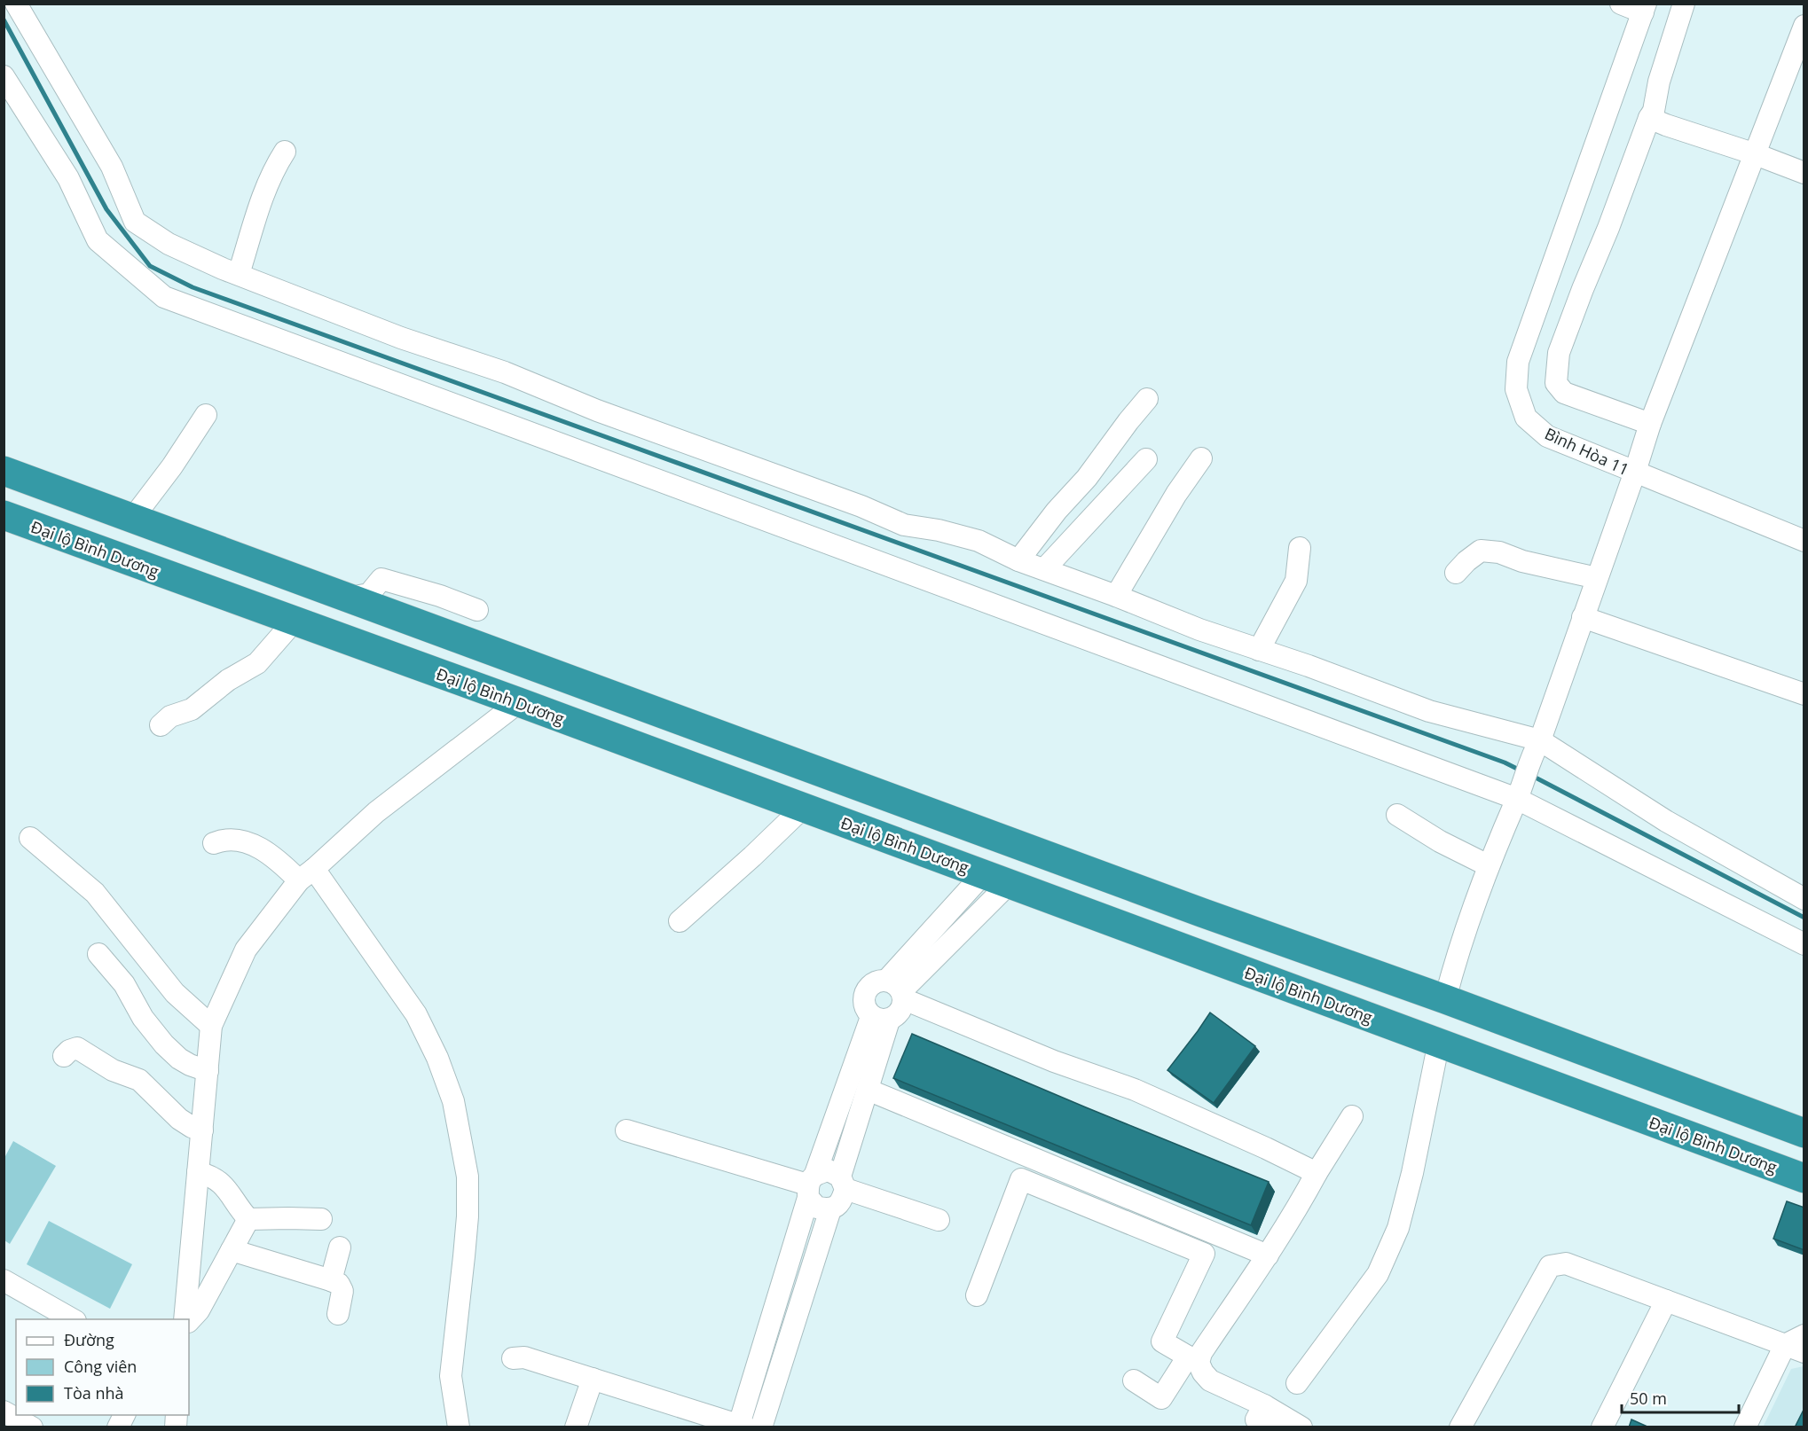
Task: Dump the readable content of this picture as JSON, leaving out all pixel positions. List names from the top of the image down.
{
  "streets": {
    "highway": ["Đại lộ Bình Dương"],
    "street": ["Bình Hòa 11"]
  },
  "legend": ["Đường", "Công viên", "Tòa nhà"],
  "scale_bar": "50 m"
}
